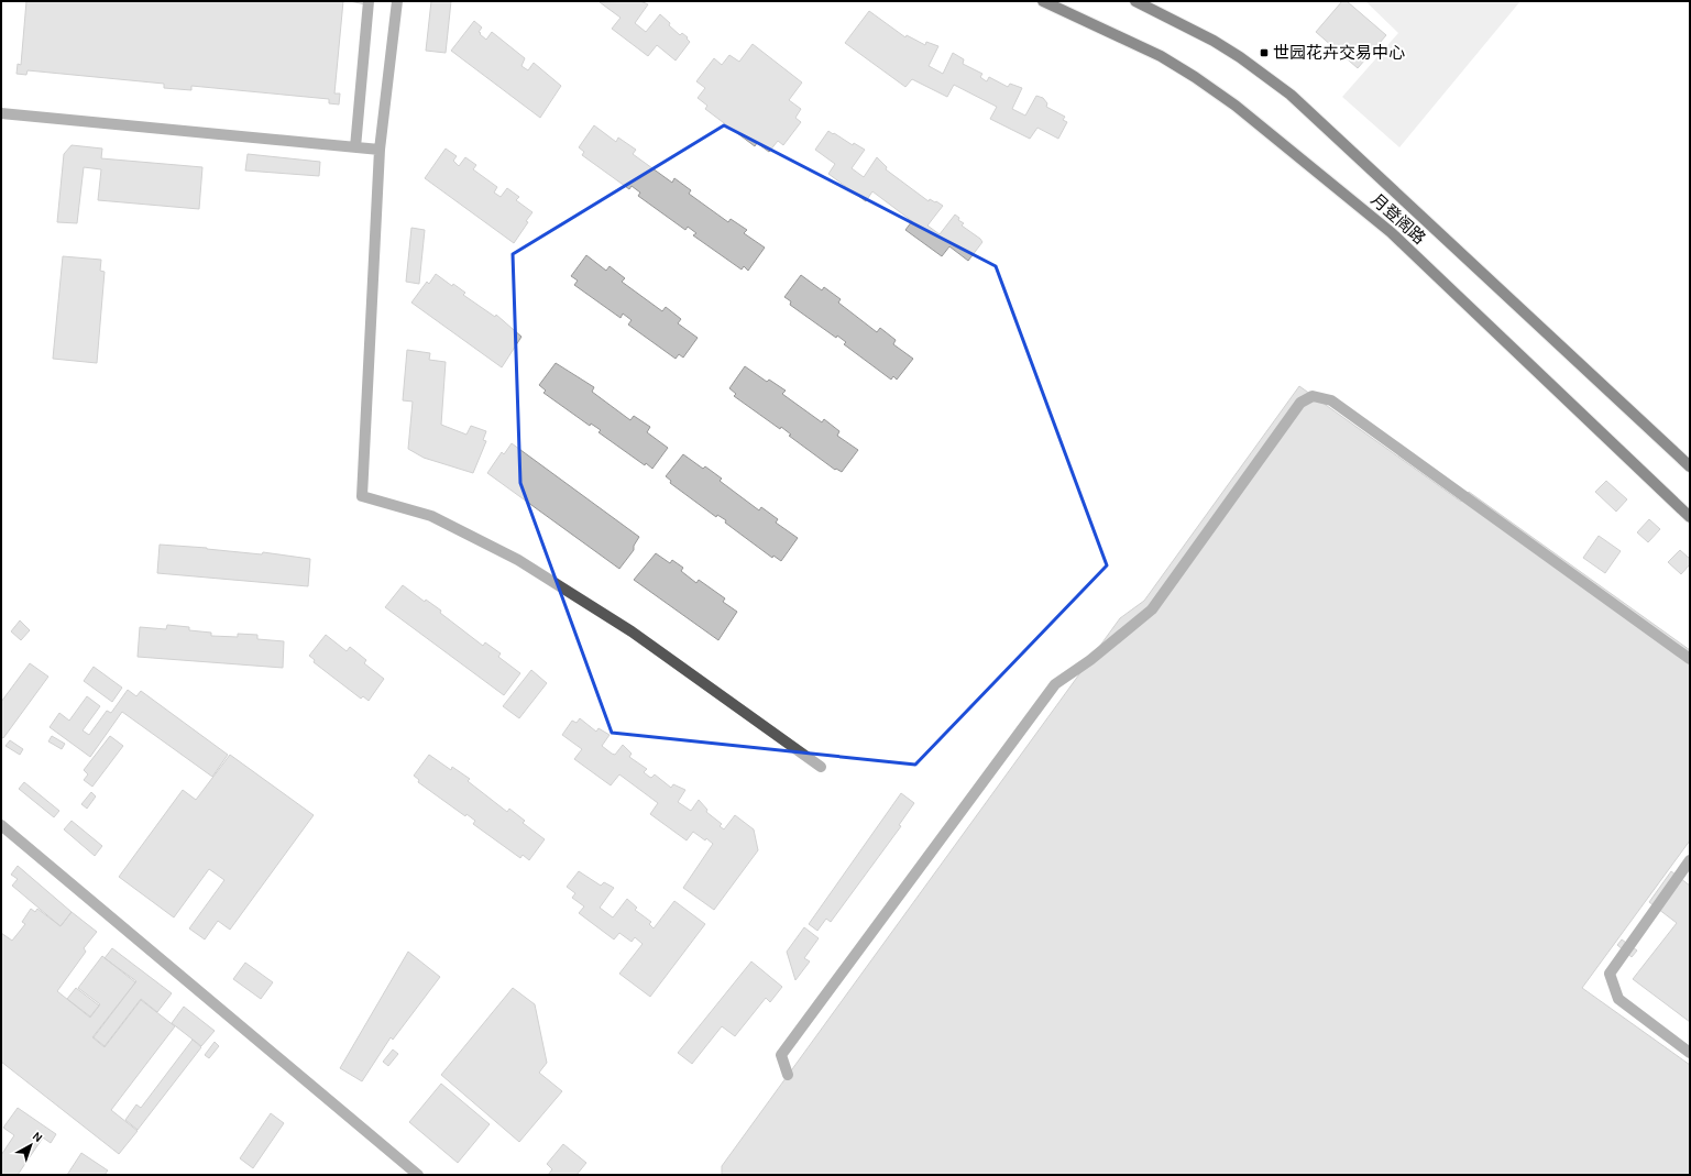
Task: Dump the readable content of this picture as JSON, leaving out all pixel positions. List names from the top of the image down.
{
  "streets": {
    "main road": ["月登阁路"]
  },
  "places": {
    "transit": ["世园花卉交易中心"]
  },
  "north": "top right"
}
